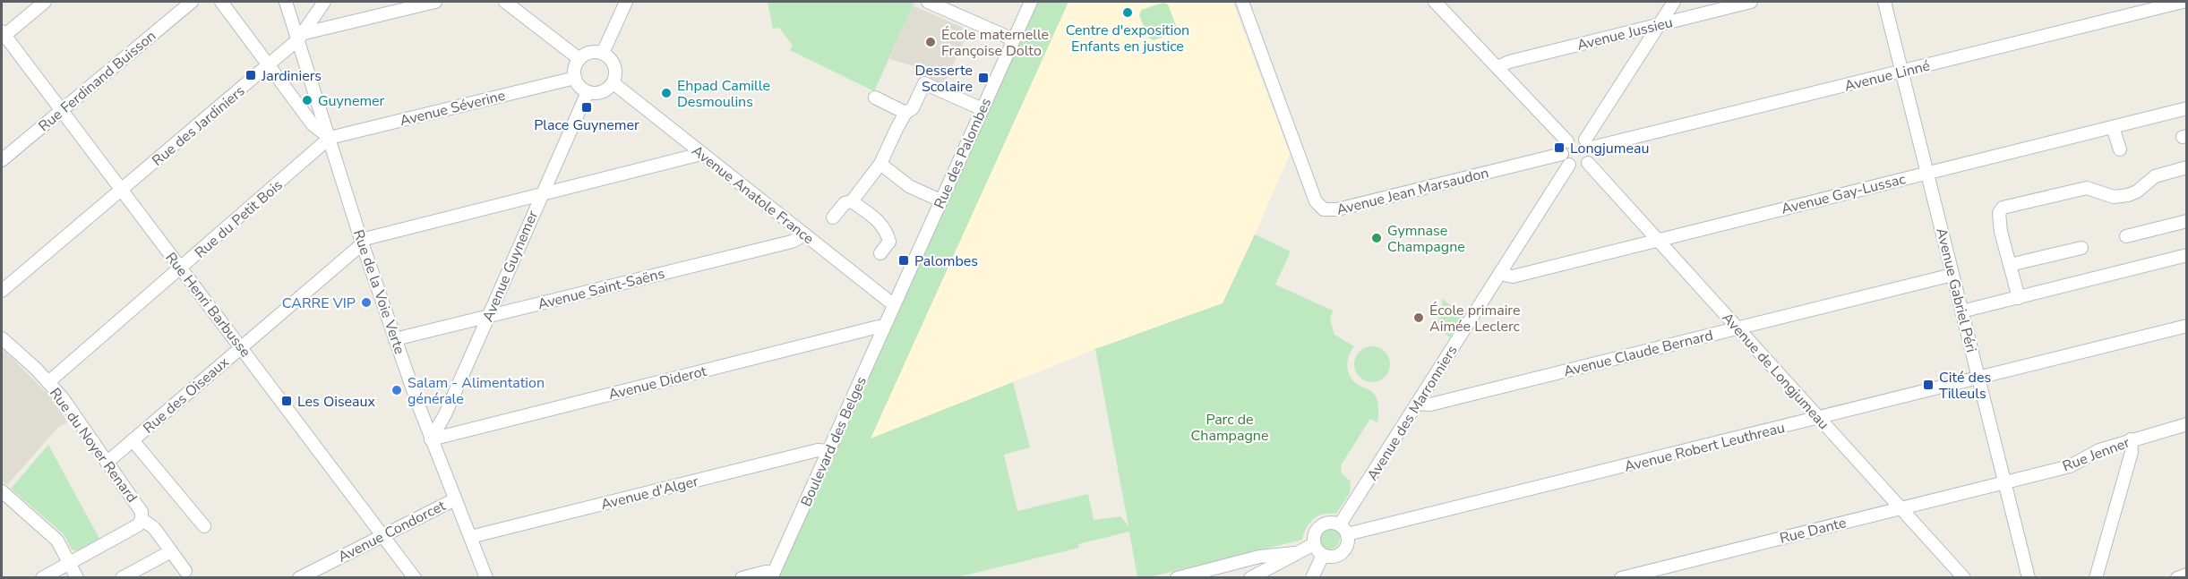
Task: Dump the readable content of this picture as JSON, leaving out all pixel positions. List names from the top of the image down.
{
  "streets": {
    "street": [
      "Avenue Jussieu",
      "Avenue Linné",
      "Rue Ferdinand Buisson",
      "Avenue Séverine",
      "Rue des Jardiniers",
      "Rue des Palombes",
      "Avenue Jean Marsaudon",
      "Avenue Gay-Lussac",
      "Avenue Anatole France",
      "Rue du Petit Bois",
      "Avenue Guynemer",
      "Avenue Saint-Saëns",
      "Avenue Gabriel Péri",
      "Rue de la Voie Verte",
      "Rue Henri Barbusse",
      "Avenue Claude Bernard",
      "Avenue de Longjumeau",
      "Avenue Diderot",
      "Rue des Oiseaux",
      "Avenue des Marronniers",
      "Boulevard des Belges",
      "Rue du Noyer Renard",
      "Avenue Robert Leuthreau",
      "Rue Jenner",
      "Avenue d'Alger",
      "Rue Dante",
      "Avenue Condorcet"
    ]
  },
  "crossings": [
    ["Avenue Linné", "Avenue Jean Marsaudon"],
    ["Avenue Linné", "Avenue Gabriel Péri"],
    ["Avenue Linné", "Avenue de Longjumeau"],
    ["Avenue Linné", "Avenue des Marronniers"],
    ["Rue Ferdinand Buisson", "Rue Henri Barbusse"],
    ["Avenue Séverine", "Avenue Anatole France"],
    ["Avenue Séverine", "Rue du Petit Bois"],
    ["Avenue Séverine", "Avenue Guynemer"],
    ["Avenue Séverine", "Rue de la Voie Verte"],
    ["Rue des Jardiniers", "Rue de la Voie Verte"],
    ["Rue des Jardiniers", "Rue Henri Barbusse"],
    ["Rue des Palombes", "Avenue Anatole France"],
    ["Rue des Palombes", "Boulevard des Belges"],
    ["Avenue Jean Marsaudon", "Avenue de Longjumeau"],
    ["Avenue Jean Marsaudon", "Avenue des Marronniers"],
    ["Avenue Gay-Lussac", "Avenue Gabriel Péri"],
    ["Avenue Gay-Lussac", "Avenue de Longjumeau"],
    ["Avenue Gay-Lussac", "Avenue des Marronniers"],
    ["Avenue Anatole France", "Avenue Guynemer"],
    ["Avenue Anatole France", "Avenue Saint-Saëns"],
    ["Avenue Anatole France", "Boulevard des Belges"],
    ["Rue du Petit Bois", "Rue de la Voie Verte"],
    ["Rue du Petit Bois", "Rue Henri Barbusse"],
    ["Rue du Petit Bois", "Rue du Noyer Renard"],
    ["Avenue Guynemer", "Avenue Saint-Saëns"],
    ["Avenue Guynemer", "Rue de la Voie Verte"],
    ["Avenue Guynemer", "Avenue Diderot"],
    ["Avenue Saint-Saëns", "Rue de la Voie Verte"],
    ["Avenue Gabriel Péri", "Avenue Claude Bernard"],
    ["Avenue Gabriel Péri", "Avenue Robert Leuthreau"],
    ["Avenue Gabriel Péri", "Rue Jenner"],
    ["Avenue Gabriel Péri", "Rue Dante"],
    ["Rue de la Voie Verte", "Avenue Diderot"],
    ["Rue de la Voie Verte", "Rue des Oiseaux"],
    ["Rue de la Voie Verte", "Avenue d'Alger"],
    ["Rue de la Voie Verte", "Avenue Condorcet"],
    ["Rue Henri Barbusse", "Rue des Oiseaux"],
    ["Rue Henri Barbusse", "Avenue Condorcet"],
    ["Avenue Claude Bernard", "Avenue de Longjumeau"],
    ["Avenue Claude Bernard", "Avenue des Marronniers"],
    ["Avenue de Longjumeau", "Avenue des Marronniers"],
    ["Avenue de Longjumeau", "Avenue Robert Leuthreau"],
    ["Avenue de Longjumeau", "Rue Dante"],
    ["Avenue Diderot", "Boulevard des Belges"],
    ["Rue des Oiseaux", "Rue du Noyer Renard"],
    ["Avenue des Marronniers", "Avenue Robert Leuthreau"],
    ["Boulevard des Belges", "Avenue d'Alger"],
    ["Rue Jenner", "Rue Dante"]
  ],
  "parks": ["Parc de Champagne"],
  "places": {
    "other": [
      "Centre d'exposition Enfants en justice",
      "École maternelle Françoise Dolto",
      "Ehpad Camille Desmoulins",
      "Guynemer",
      "Gymnase Champagne",
      "CARRE VIP",
      "École primaire Aimée Leclerc",
      "Salam - Alimentation générale"
    ],
    "transit": [
      "Jardiniers",
      "Desserte Scolaire",
      "Place Guynemer",
      "Longjumeau",
      "Palombes",
      "Cité des Tilleuls",
      "Les Oiseaux"
    ]
  }
}
